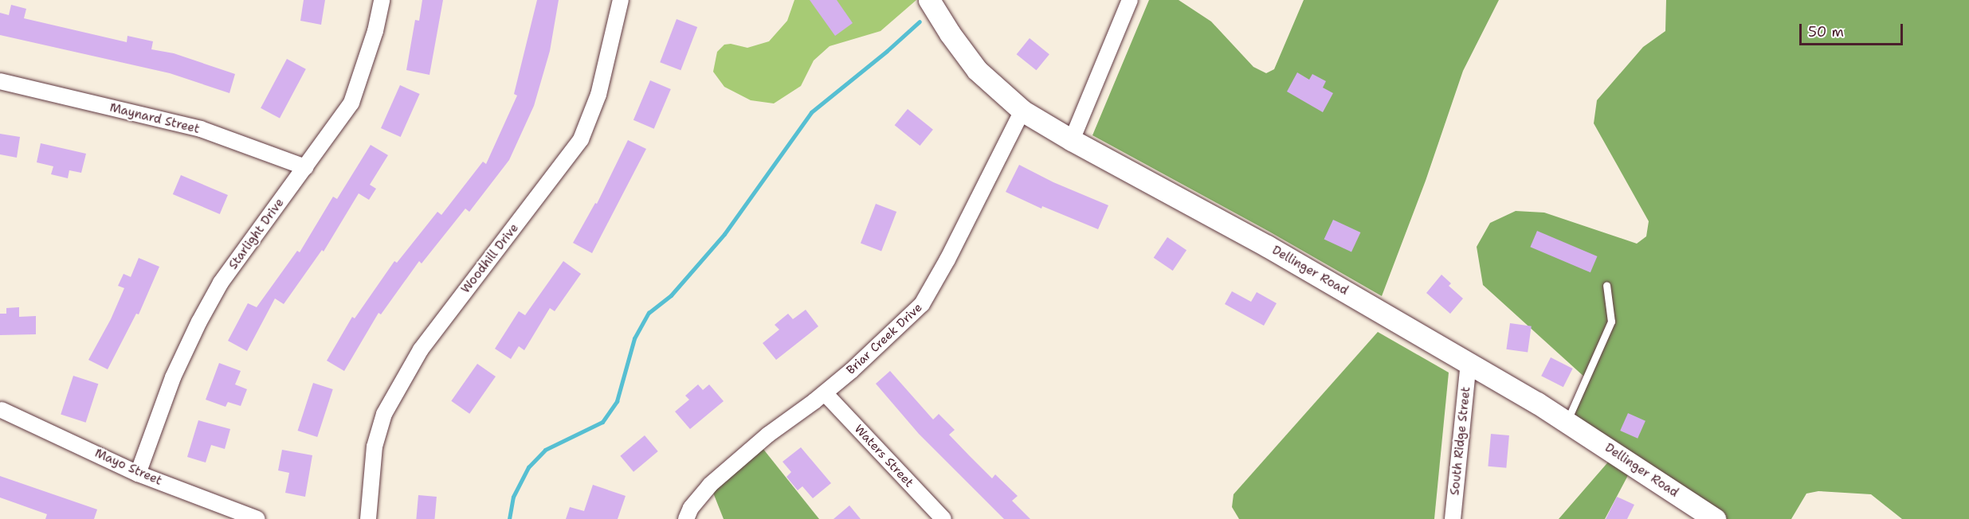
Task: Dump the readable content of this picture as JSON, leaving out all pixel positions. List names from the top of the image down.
{
  "streets": {
    "street": [
      "Maynard Street",
      "Starlight Drive",
      "Woodhill Drive",
      "Dellinger Road",
      "Briar Creek Drive",
      "South Ridge Street",
      "Waters Street",
      "Mayo Street"
    ]
  },
  "crossings": [
    ["Maynard Street", "Starlight Drive"],
    ["Starlight Drive", "Mayo Street"],
    ["Dellinger Road", "Briar Creek Drive"],
    ["Dellinger Road", "South Ridge Street"],
    ["Briar Creek Drive", "Waters Street"]
  ],
  "scale_bar": "50 m"
}
